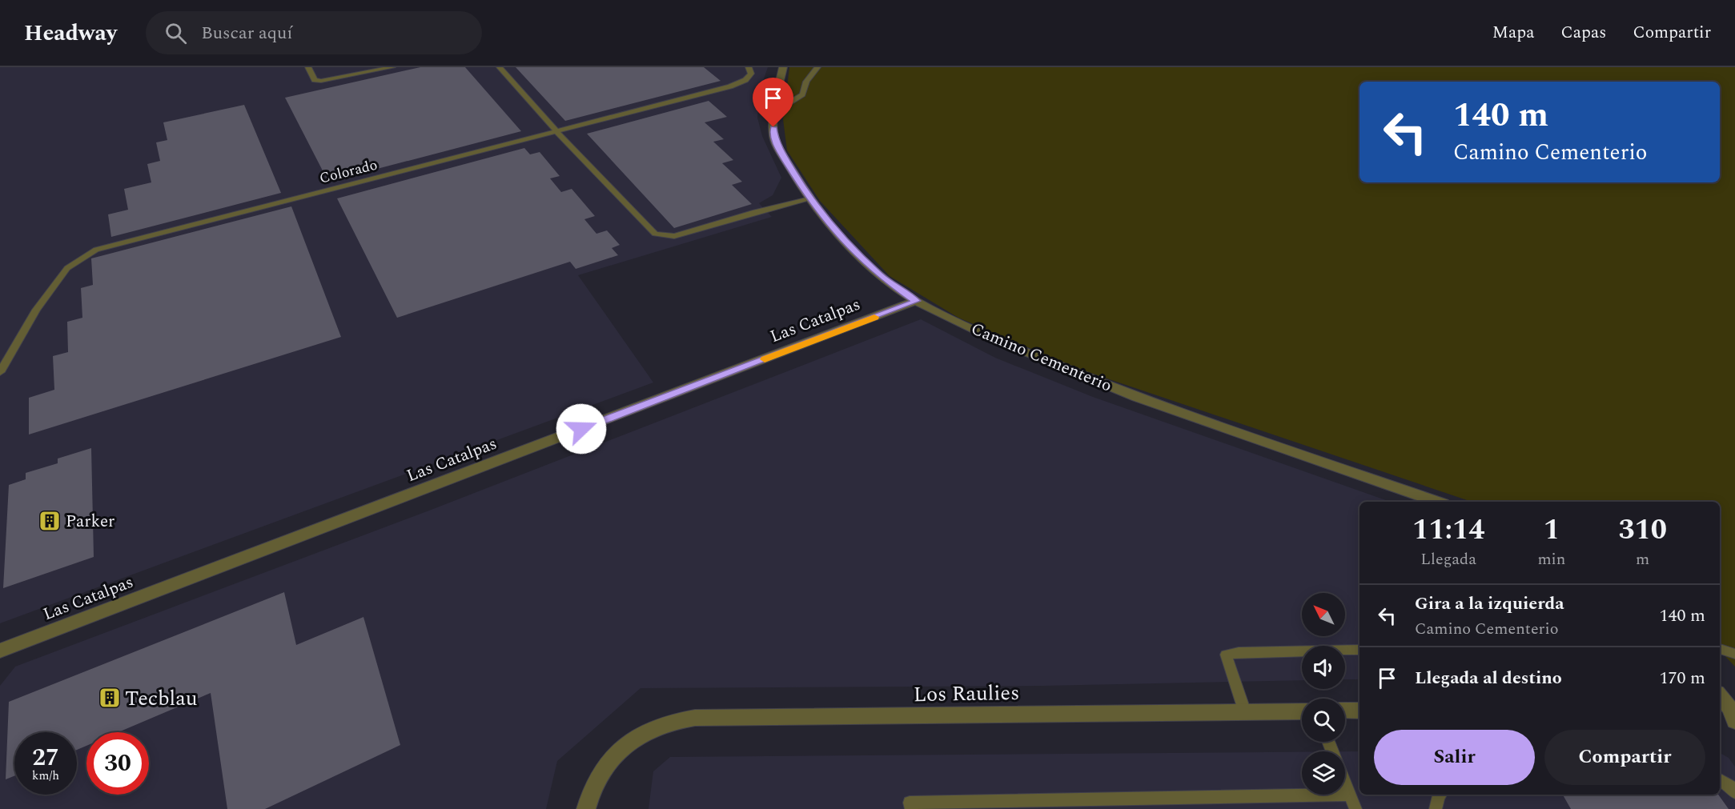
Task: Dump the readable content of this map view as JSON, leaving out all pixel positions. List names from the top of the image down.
{
  "streets": {
    "street": ["Las Catalpas", "Camino Cementerio", "Los Raulies"],
    "lane": ["Colorado"]
  },
  "crossings": [
    ["Las Catalpas", "Camino Cementerio"]
  ],
  "places": {
    "building": ["Parker", "Tecblau"]
  },
  "north": "top left",
  "page": {
    "header": "Headway",
    "search": "Buscar aquí",
    "nav": ["Mapa", "Capas", "Compartir"],
    "turn": ["140 m", "Camino Cementerio"],
    "eta": [
      "11:14",
      "Llegada",
      "1",
      "min",
      "310",
      "m"
    ],
    "list": [
      {
        "name": "Gira a la izquierda",
        "note": "Camino Cementerio",
        "value": "140 m"
      },
      {
        "name": "Llegada al destino",
        "value": "170 m"
      }
    ],
    "buttons": ["Salir", "Compartir"],
    "speed": "27 km/h",
    "limit": "30"
  }
}
